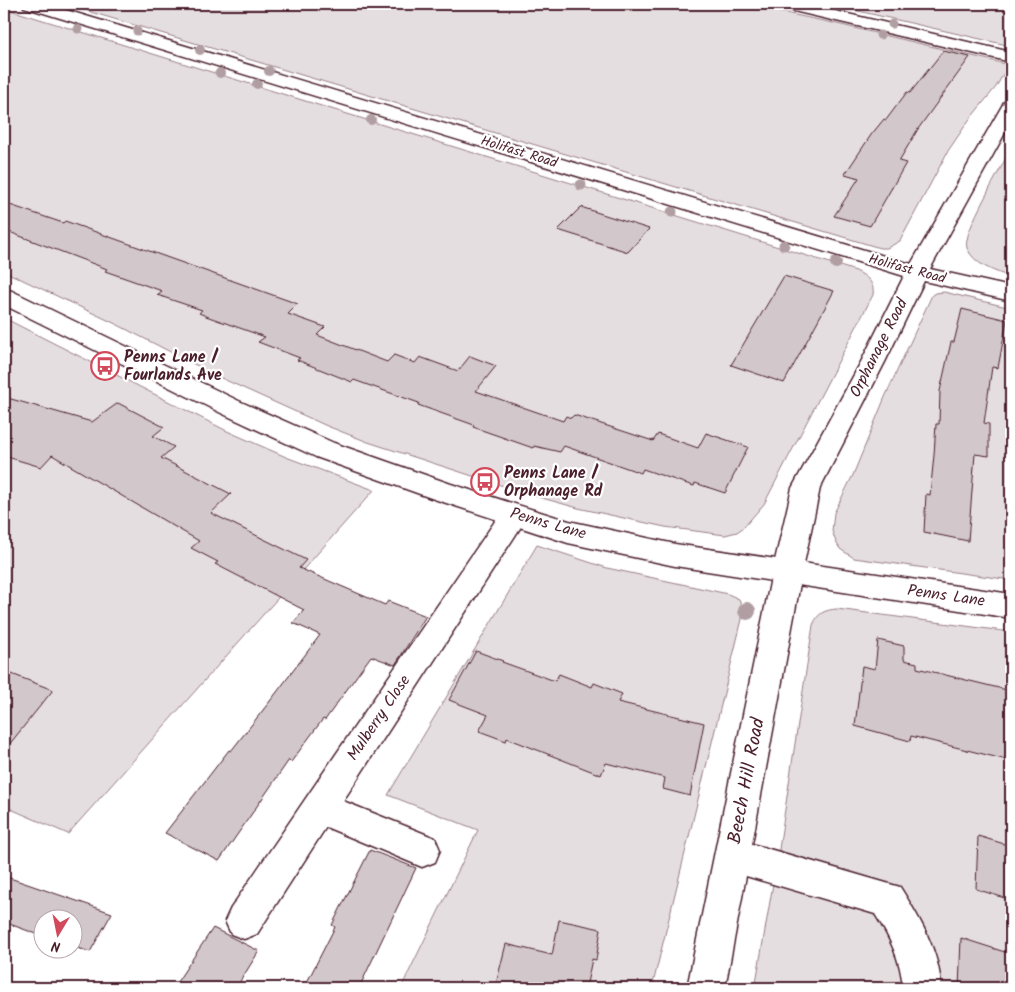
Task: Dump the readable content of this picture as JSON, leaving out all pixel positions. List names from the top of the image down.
{
  "streets": {
    "street": [
      "Holifast Road",
      "Orphanage Road",
      "Penns Lane",
      "Mulberry Close",
      "Beech Hill Road"
    ]
  },
  "crossings": [
    ["Holifast Road", "Orphanage Road"],
    ["Orphanage Road", "Penns Lane"],
    ["Orphanage Road", "Beech Hill Road"],
    ["Penns Lane", "Mulberry Close"],
    ["Penns Lane", "Beech Hill Road"]
  ],
  "places": {
    "bus stop": ["Penns Lane / Fourlands Ave", "Penns Lane / Orphanage Rd"]
  },
  "north": "bottom"
}
